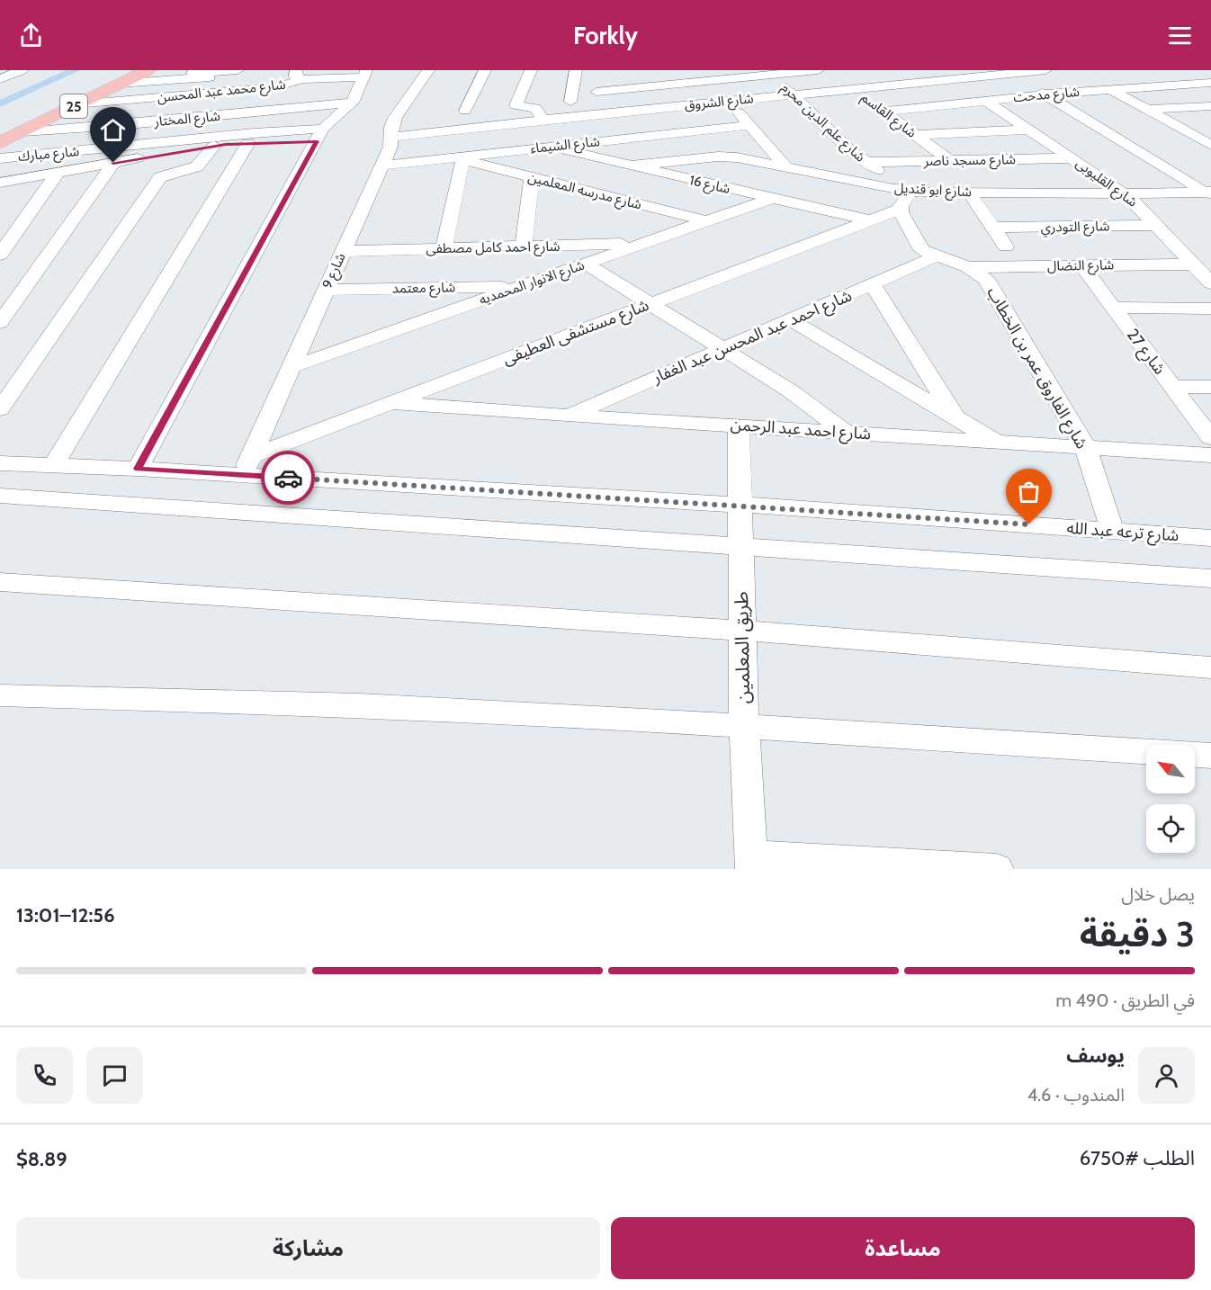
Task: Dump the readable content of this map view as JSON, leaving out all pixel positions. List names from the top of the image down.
{
  "streets": {
    "highway": ["25"],
    "street": [
      "شارع محمد عبد المحسن",
      "شارع مدحت",
      "شارع الشروق",
      "شارع القاسم",
      "شارع المختار",
      "شارع علم الدين محرم",
      "شارع الشيماء",
      "شارع مبارك",
      "شارع مسجد ناصر",
      "شارع القليوبى",
      "شارع 16",
      "شارع ابو قنديل",
      "شارع مدرسه المعلمين",
      "شارع التودري",
      "شارع احمد كامل مصطفى",
      "شارع النضال",
      "شارع 9",
      "شارع الانوار المحمديه",
      "شارع معتمد",
      "شارع مستشفى العطيفى",
      "شارع احمد عبد المحسن عبد الغفار",
      "شارع 27",
      "شارع الفاروق عمر بن الخطاب",
      "شارع احمد عبد الرحمن",
      "شارع ترعه عبد الله",
      "طريق المعلمين"
    ]
  },
  "crossings": [
    ["شارع محمد عبد المحسن", "25"],
    ["شارع مدحت", "شارع القاسم"],
    ["شارع مدحت", "شارع القليوبى"],
    ["شارع الشروق", "شارع القاسم"],
    ["شارع الشروق", "شارع علم الدين محرم"],
    ["شارع الشروق", "شارع 9"],
    ["25", "شارع المختار"],
    ["شارع القاسم", "شارع مسجد ناصر"],
    ["شارع علم الدين محرم", "شارع مسجد ناصر"],
    ["شارع علم الدين محرم", "شارع ابو قنديل"],
    ["شارع علم الدين محرم", "شارع مستشفى العطيفى"],
    ["شارع علم الدين محرم", "شارع الفاروق عمر بن الخطاب"],
    ["شارع الشيماء", "شارع 16"],
    ["شارع الشيماء", "شارع مدرسه المعلمين"],
    ["شارع الشيماء", "شارع 9"],
    ["شارع مسجد ناصر", "شارع القليوبى"],
    ["شارع القليوبى", "شارع ابو قنديل"],
    ["شارع القليوبى", "شارع التودري"],
    ["شارع القليوبى", "شارع النضال"],
    ["شارع 16", "شارع ابو قنديل"],
    ["شارع 16", "شارع الانوار المحمديه"],
    ["شارع 16", "شارع مستشفى العطيفى"],
    ["شارع ابو قنديل", "شارع مستشفى العطيفى"],
    ["شارع ابو قنديل", "شارع الفاروق عمر بن الخطاب"],
    ["شارع مدرسه المعلمين", "شارع الانوار المحمديه"],
    ["شارع احمد كامل مصطفى", "شارع 9"],
    ["شارع احمد كامل مصطفى", "شارع الانوار المحمديه"],
    ["شارع النضال", "شارع 27"],
    ["شارع النضال", "شارع الفاروق عمر بن الخطاب"],
    ["شارع 9", "شارع الانوار المحمديه"],
    ["شارع 9", "شارع معتمد"],
    ["شارع 9", "شارع مستشفى العطيفى"],
    ["شارع 9", "شارع ترعه عبد الله"],
    ["شارع الانوار المحمديه", "شارع معتمد"],
    ["شارع مستشفى العطيفى", "شارع الفاروق عمر بن الخطاب"],
    ["شارع مستشفى العطيفى", "شارع احمد عبد الرحمن"],
    ["شارع مستشفى العطيفى", "شارع ترعه عبد الله"],
    ["شارع احمد عبد المحسن عبد الغفار", "شارع الفاروق عمر بن الخطاب"],
    ["شارع احمد عبد المحسن عبد الغفار", "شارع احمد عبد الرحمن"],
    ["شارع الفاروق عمر بن الخطاب", "شارع احمد عبد الرحمن"],
    ["شارع الفاروق عمر بن الخطاب", "شارع ترعه عبد الله"],
    ["شارع احمد عبد الرحمن", "طريق المعلمين"],
    ["شارع ترعه عبد الله", "طريق المعلمين"]
  ],
  "north": "top left",
  "page": {
    "header": "Forkly",
    "heading": ["3 دقيقة", "يصل خلال", "12:56–13:01"],
    "panel": [
      "يوسف",
      "المندوب · 4.6",
      "الطلب #6750",
      "$8.89"
    ],
    "bar": "في الطريق · 490 m",
    "buttons": ["مساعدة", "مشاركة"]
  }
}
